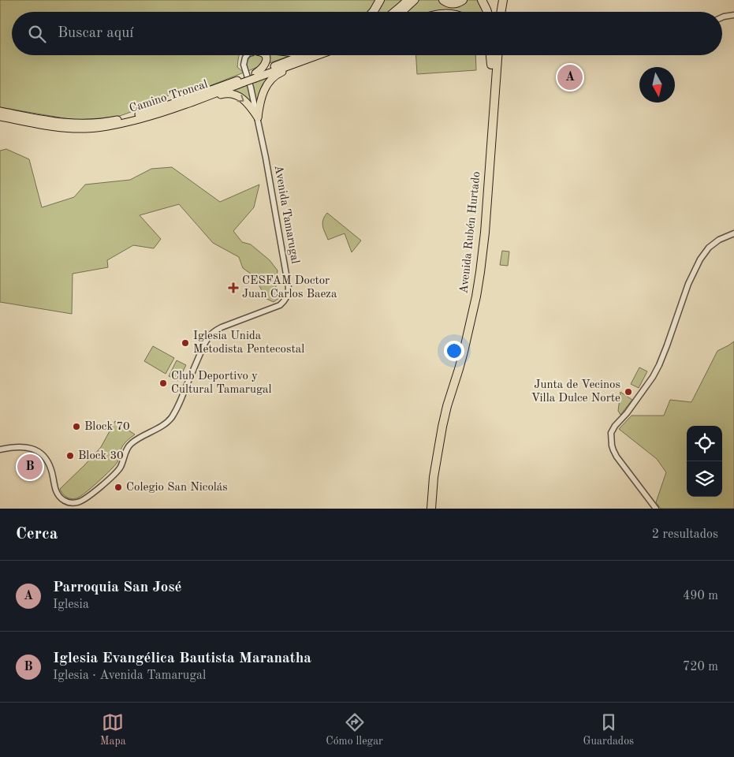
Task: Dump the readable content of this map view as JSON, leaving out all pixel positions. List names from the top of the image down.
{
  "streets": {
    "highway": ["Avenida Rubén Hurtado"],
    "main road": ["Camino Troncal"],
    "street": ["Avenida Tamarugal"]
  },
  "places": {
    "health": ["CESFAM Doctor Juan Carlos Baeza"],
    "other": [
      "Iglesia Unida Metodista Pentecostal",
      "Club Deportivo y Cultural Tamarugal",
      "Junta de Vecinos Villa Dulce Norte",
      "Block 70",
      "Block 30",
      "Colegio San Nicolás"
    ]
  },
  "north": "bottom",
  "page": {
    "search": "Buscar aquí",
    "pins": ["A", "B"],
    "heading": ["Cerca", "2 resultados"],
    "list": [
      {
        "mark": "A",
        "name": "Parroquia San José",
        "note": "Iglesia",
        "value": "490 m"
      },
      {
        "mark": "B",
        "name": "Iglesia Evangélica Bautista Maranatha",
        "note": "Iglesia · Avenida Tamarugal",
        "value": "720 m"
      }
    ],
    "nav": ["Mapa", "Cómo llegar", "Guardados"]
  }
}
